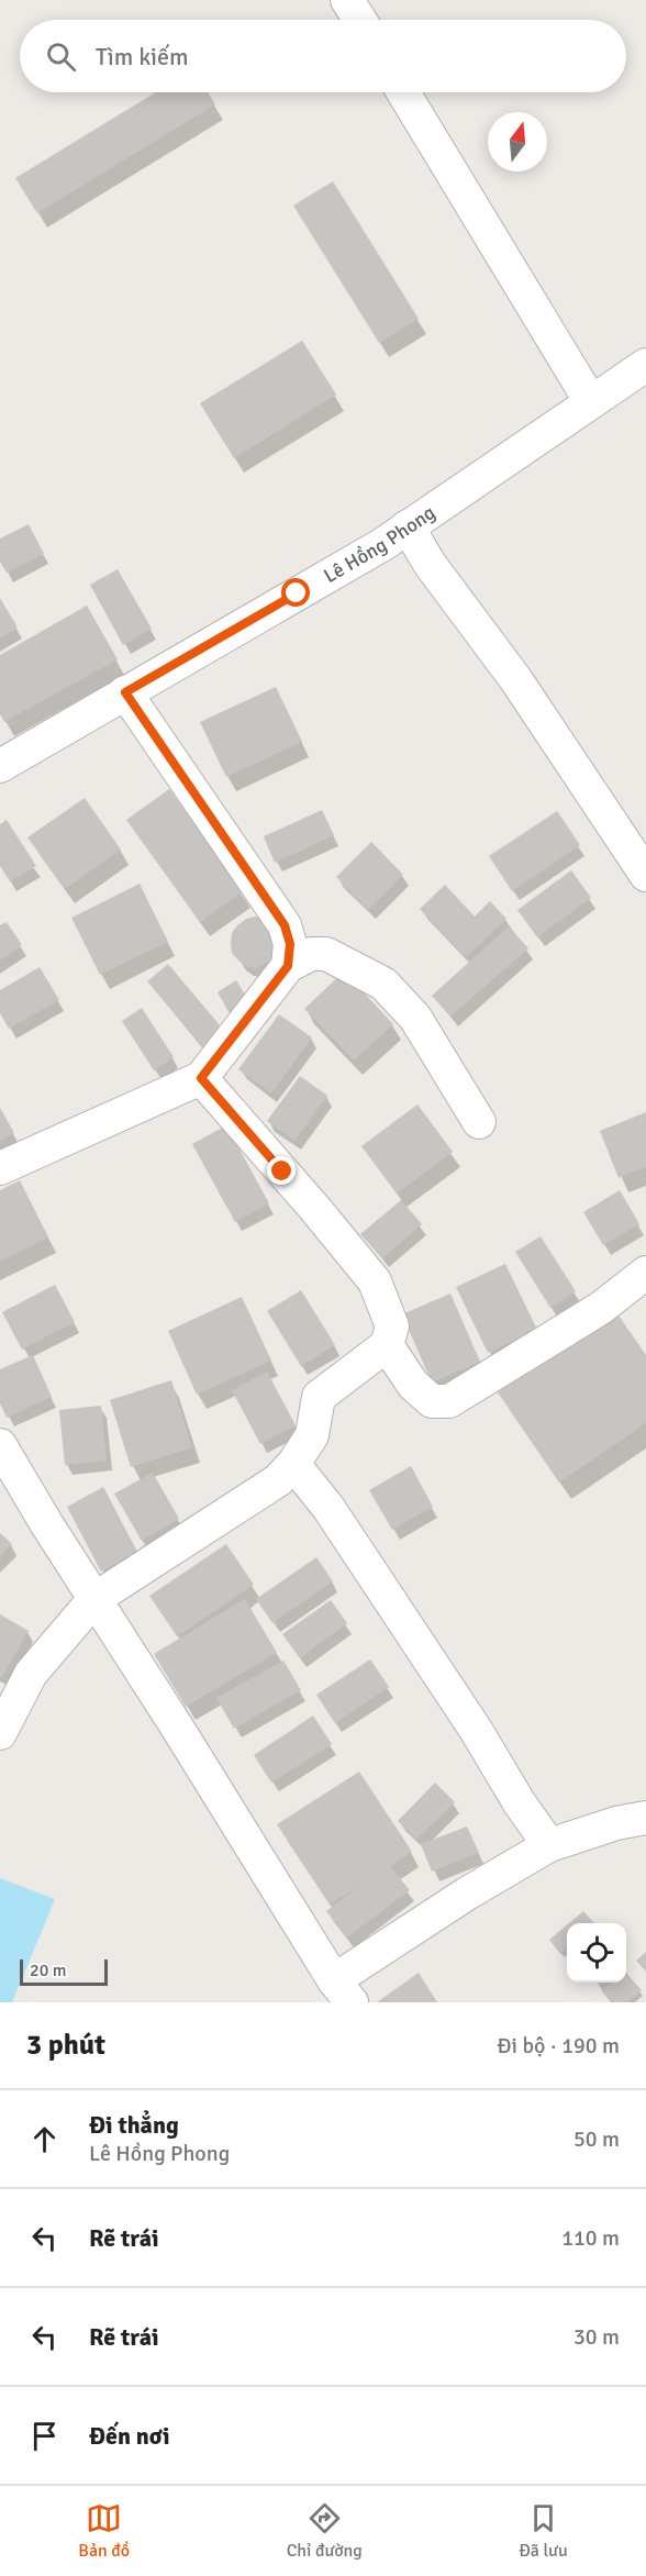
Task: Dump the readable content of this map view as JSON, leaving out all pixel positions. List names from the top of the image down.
{
  "streets": {
    "street": ["Lê Hồng Phong"]
  },
  "scale_bar": "20 m",
  "north": "top",
  "page": {
    "search": "Tìm kiếm",
    "scale": "20 m",
    "heading": ["3 phút", "Đi bộ · 190 m"],
    "list": [
      ["Đi thẳng", "Lê Hồng Phong", "50 m"],
      ["Rẽ trái", "110 m"],
      ["Rẽ trái", "30 m"],
      "Đến nơi"
    ],
    "nav": ["Bản đồ", "Chỉ đường", "Đã lưu"]
  }
}
